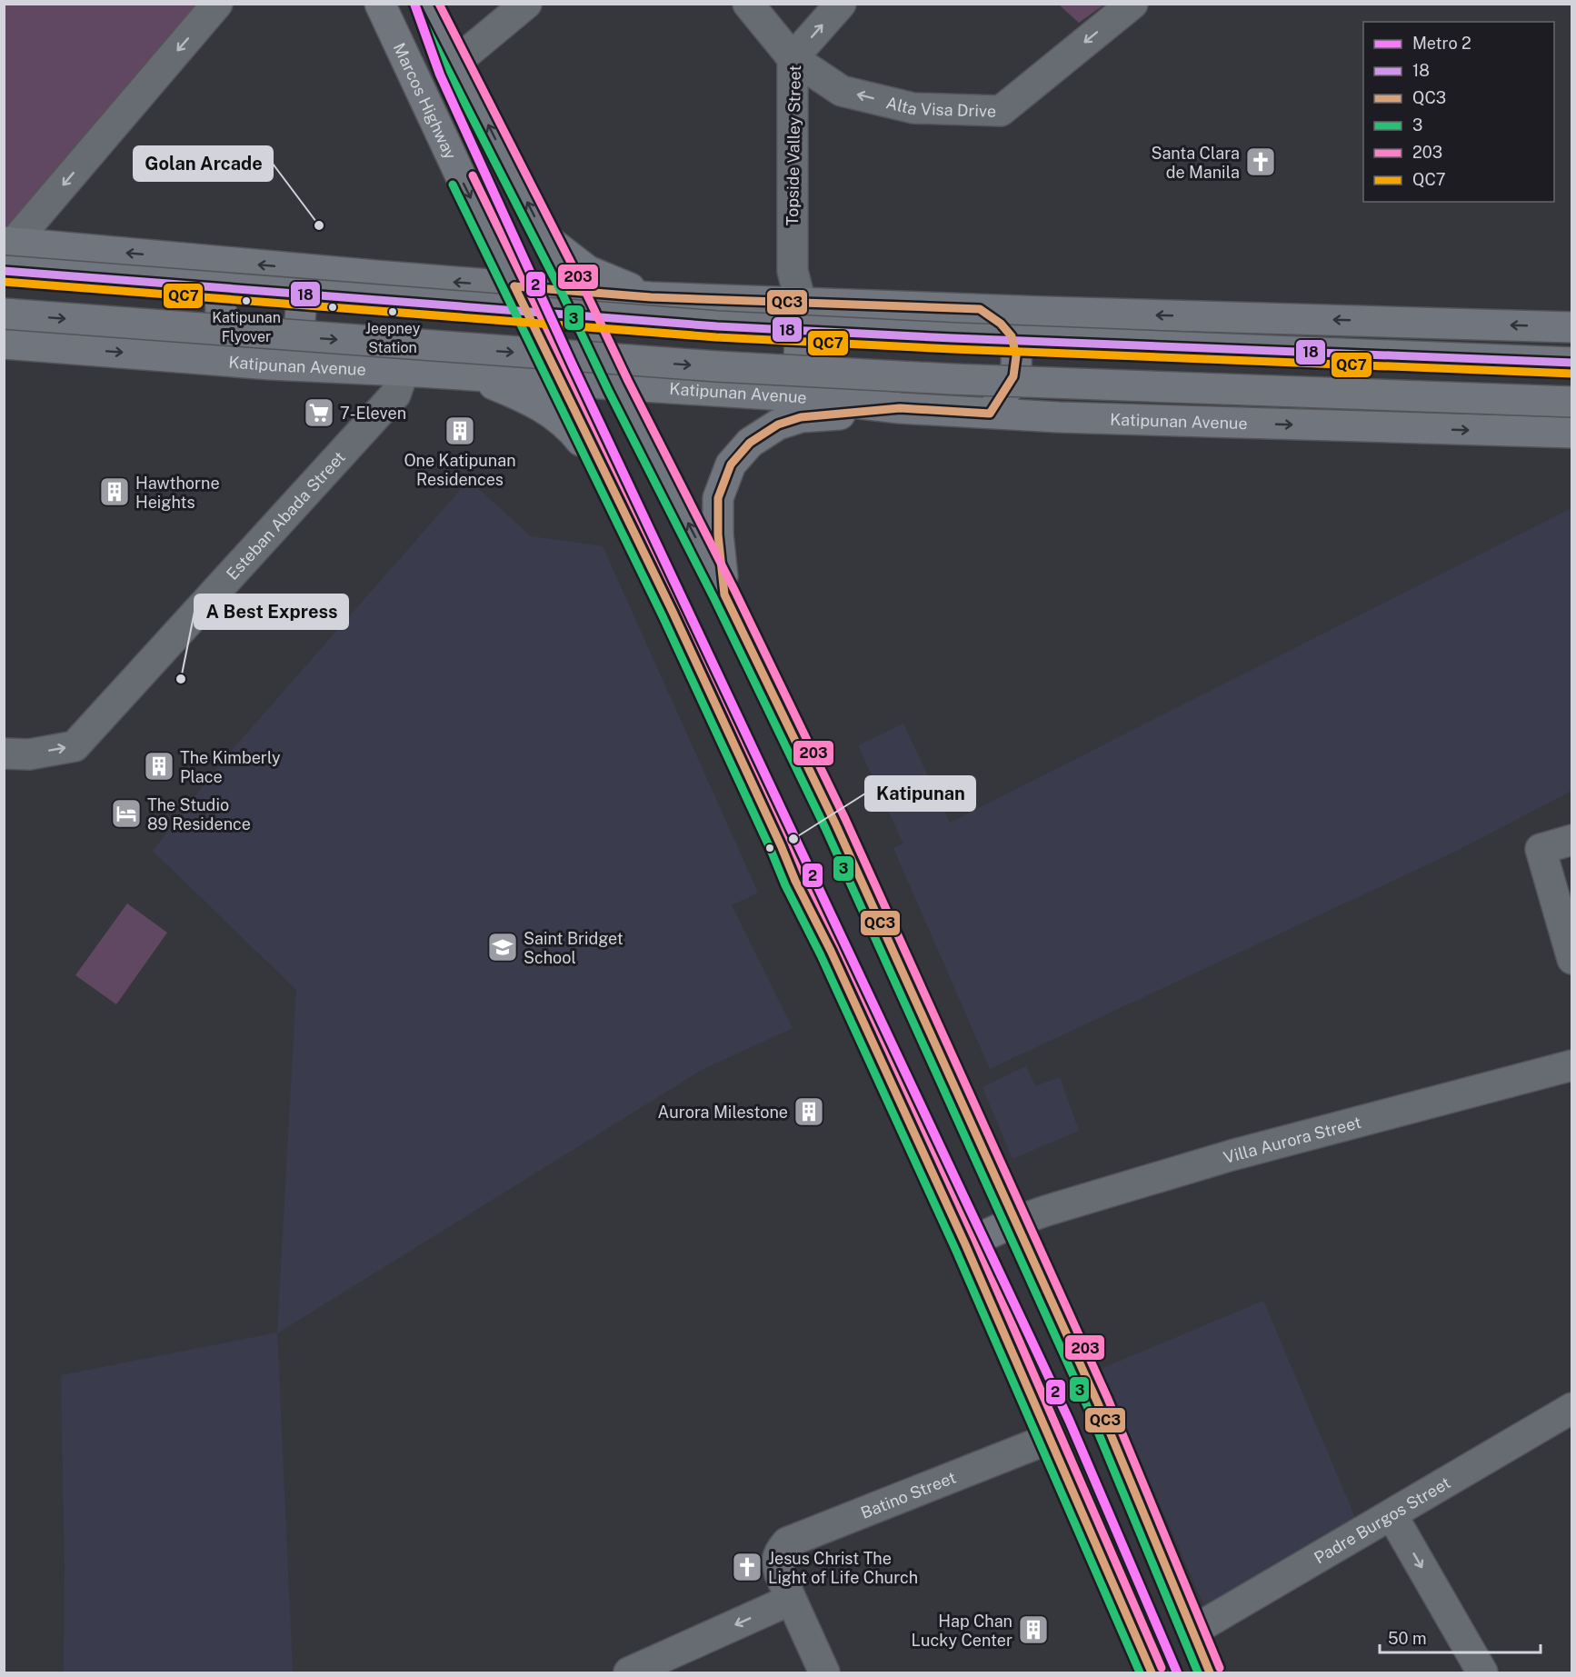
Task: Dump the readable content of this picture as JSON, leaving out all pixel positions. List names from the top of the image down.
{
  "streets": {
    "main road": ["Marcos Highway", "Katipunan Avenue"],
    "street": [
      "Alta Visa Drive",
      "Topside Valley Street",
      "Esteban Abada Street",
      "Villa Aurora Street",
      "Batino Street",
      "Padre Burgos Street"
    ]
  },
  "crossings": [
    ["Marcos Highway", "Katipunan Avenue"],
    ["Alta Visa Drive", "Topside Valley Street"],
    ["Katipunan Avenue", "Esteban Abada Street"]
  ],
  "one_way": ["Alta Visa Drive", "Esteban Abada Street"],
  "places": {
    "church": ["Santa Clara de Manila", "Jesus Christ The Light of Life Church"],
    "other": [
      "Golan Arcade",
      "Katipunan Flyover",
      "Jeepney Station",
      "A Best Express",
      "Katipunan"
    ],
    "supermarket": ["7-Eleven"],
    "building": [
      "One Katipunan Residences",
      "Hawthorne Heights",
      "The Kimberly Place",
      "Aurora Milestone",
      "Hap Chan Lucky Center"
    ],
    "hotel": ["The Studio 89 Residence"],
    "school or university": ["Saint Bridget School"]
  },
  "lines": [
    "metro line 2",
    "transit line 203",
    "transit line 3",
    "transit line 18",
    "transit line QC7",
    "transit line QC3"
  ],
  "legend": [
    "Metro 2",
    "18",
    "QC3",
    "3",
    "203",
    "QC7"
  ],
  "scale_bar": "50 m"
}
